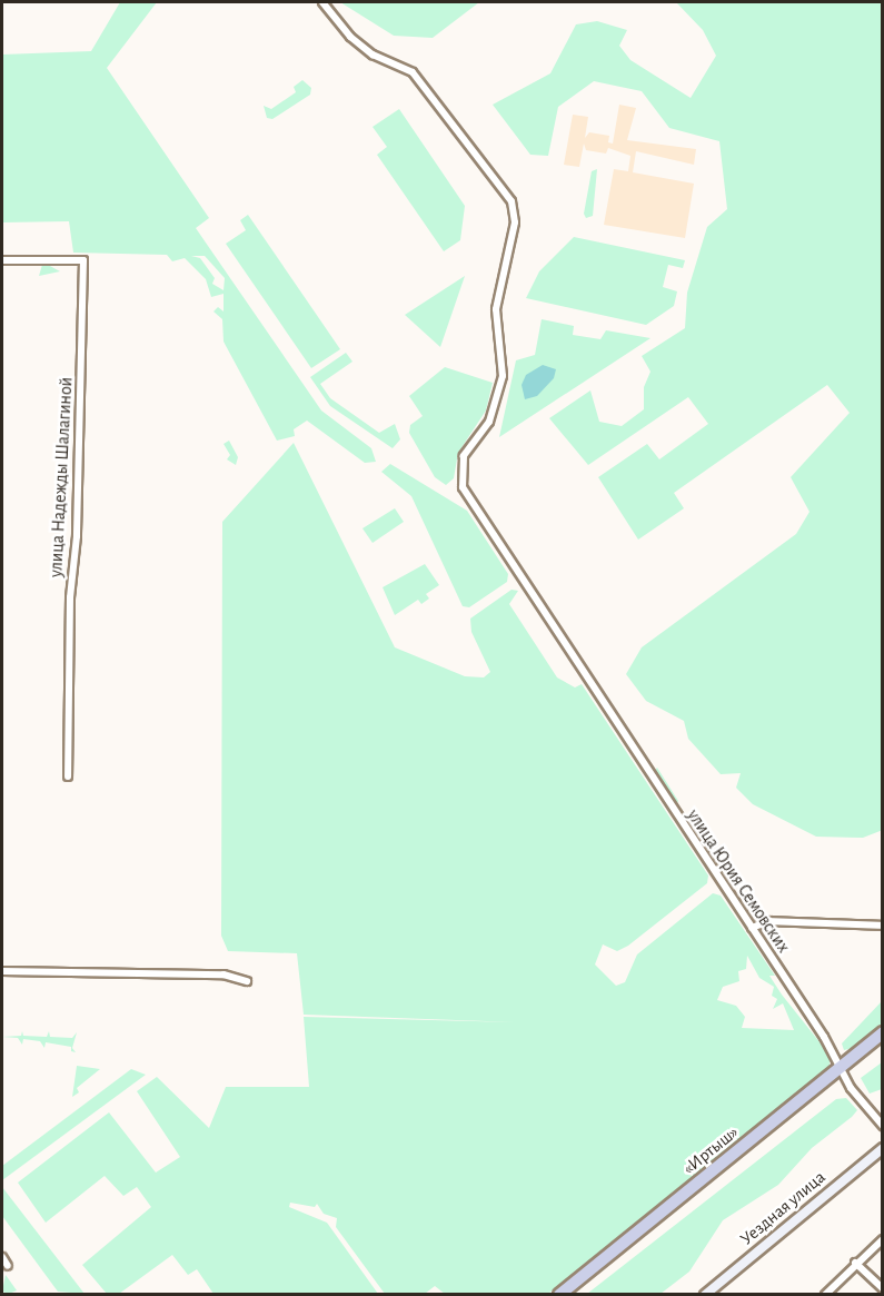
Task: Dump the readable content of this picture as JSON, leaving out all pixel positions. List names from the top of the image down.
{
  "streets": {
    "highway": ["«Иртыш»"],
    "street": ["улица Надежды Шалагиной", "улица Юрия Семовских", "Уездная улица"]
  },
  "crossings": [
    ["улица Юрия Семовских", "«Иртыш»"]
  ]
}
